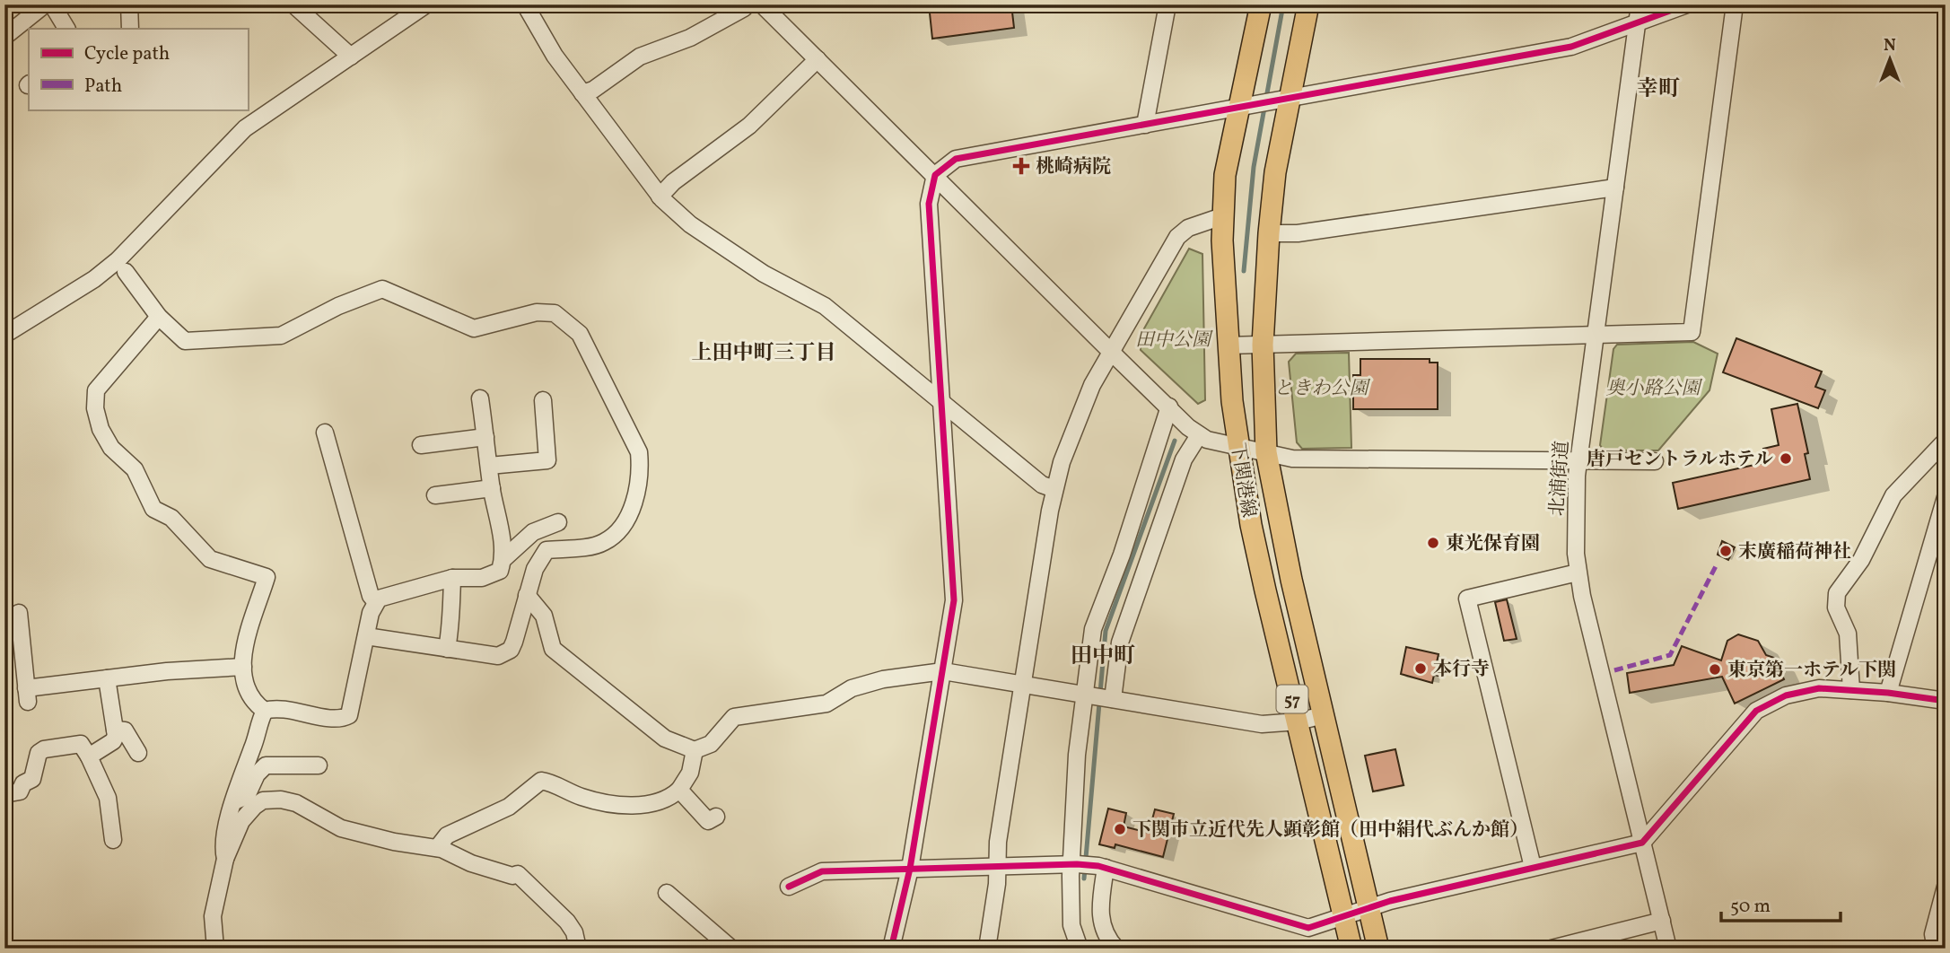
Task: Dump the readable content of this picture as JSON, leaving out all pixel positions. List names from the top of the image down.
{
  "streets": {
    "main road": ["下関港線", "57"],
    "street": ["北浦街道"]
  },
  "districts": ["幸町", "上田中町三丁目", "田中町"],
  "parks": ["田中公園", "ときわ公園", "奥小路公園"],
  "places": {
    "health": ["桃崎病院"],
    "other": [
      "唐戸セントラルホテル",
      "東光保育園",
      "末廣稲荷神社",
      "本行寺",
      "東京第一ホテル下関",
      "下関市立近代先人顕彰館（田中絹代ぶんか館）"
    ]
  },
  "legend": ["Cycle path", "Path"],
  "scale_bar": "50 m",
  "north": "top"
}
